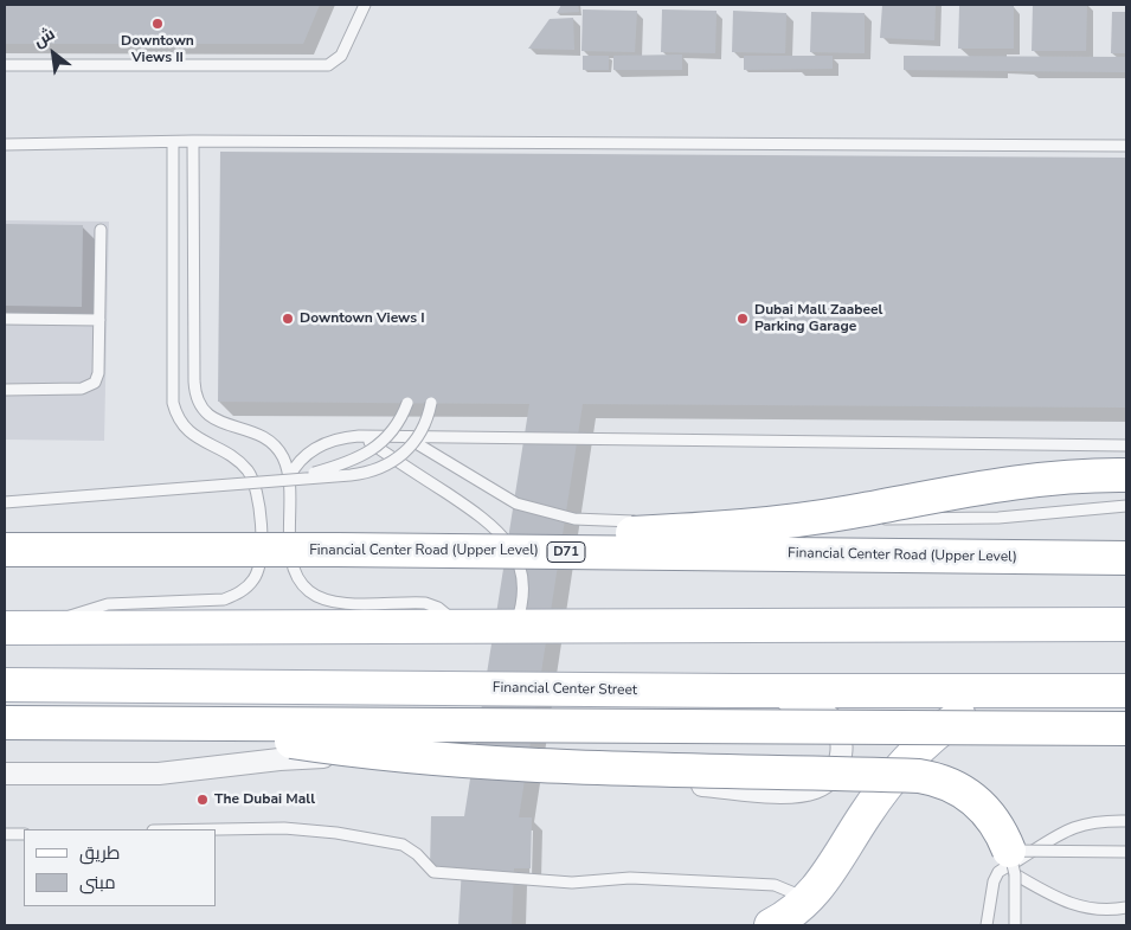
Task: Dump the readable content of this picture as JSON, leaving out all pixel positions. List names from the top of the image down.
{
  "streets": {
    "main road": ["Financial Center Road (Upper Level)", "D71", "Financial Center Street"]
  },
  "places": [
    "Downtown Views II",
    "Downtown Views I",
    "Dubai Mall Zaabeel Parking Garage",
    "The Dubai Mall"
  ],
  "legend": ["طريق", "مبنى"],
  "north": "top left"
}
